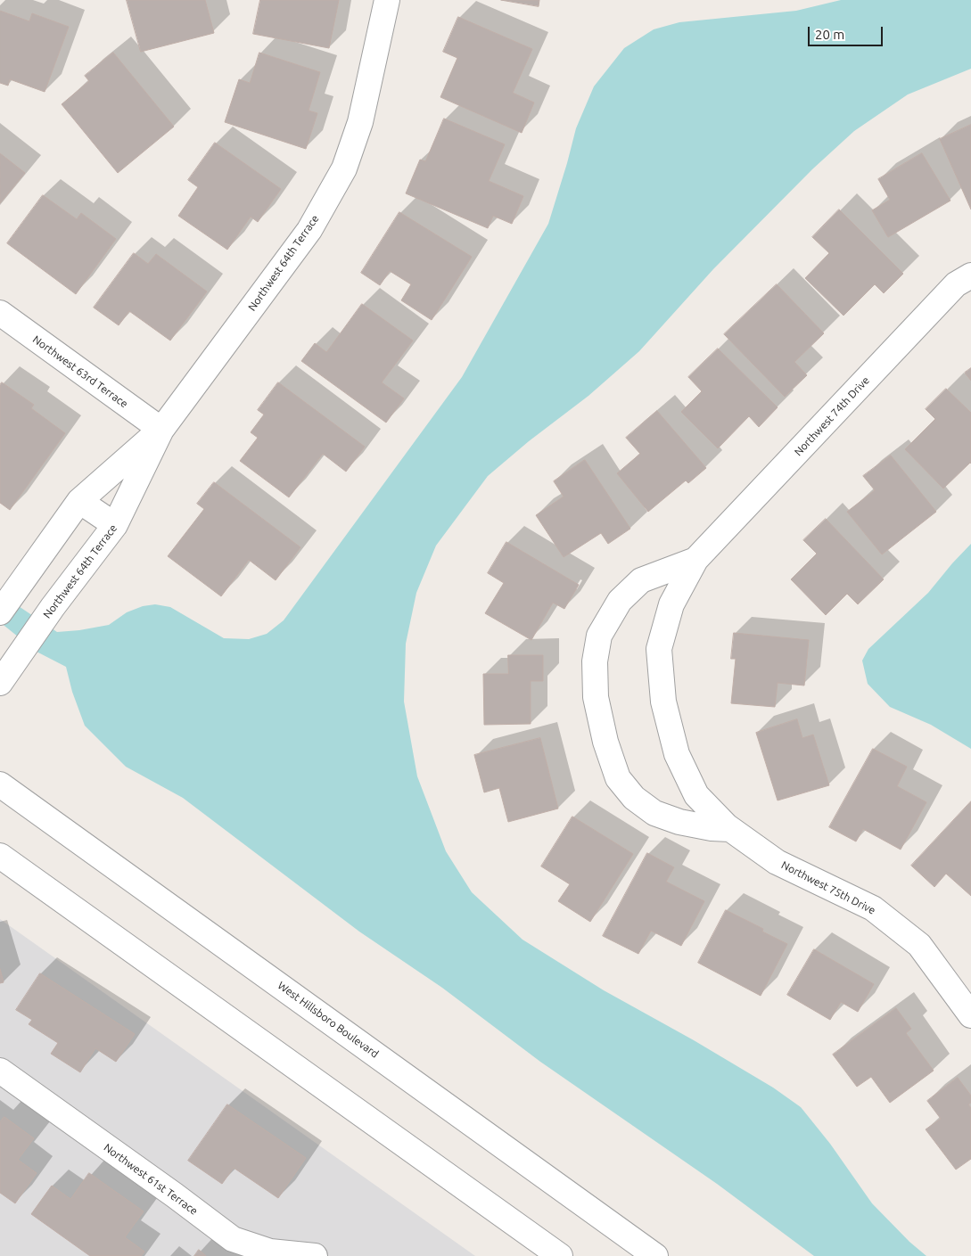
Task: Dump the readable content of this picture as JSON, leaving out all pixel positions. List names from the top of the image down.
{
  "streets": {
    "street": [
      "Northwest 64th Terrace",
      "Northwest 63rd Terrace",
      "Northwest 74th Drive",
      "Northwest 75th Drive",
      "West Hillsboro Boulevard",
      "Northwest 61st Terrace"
    ]
  },
  "crossings": [
    ["Northwest 64th Terrace", "Northwest 63rd Terrace"],
    ["Northwest 74th Drive", "Northwest 75th Drive"]
  ],
  "scale_bar": "20 m"
}
